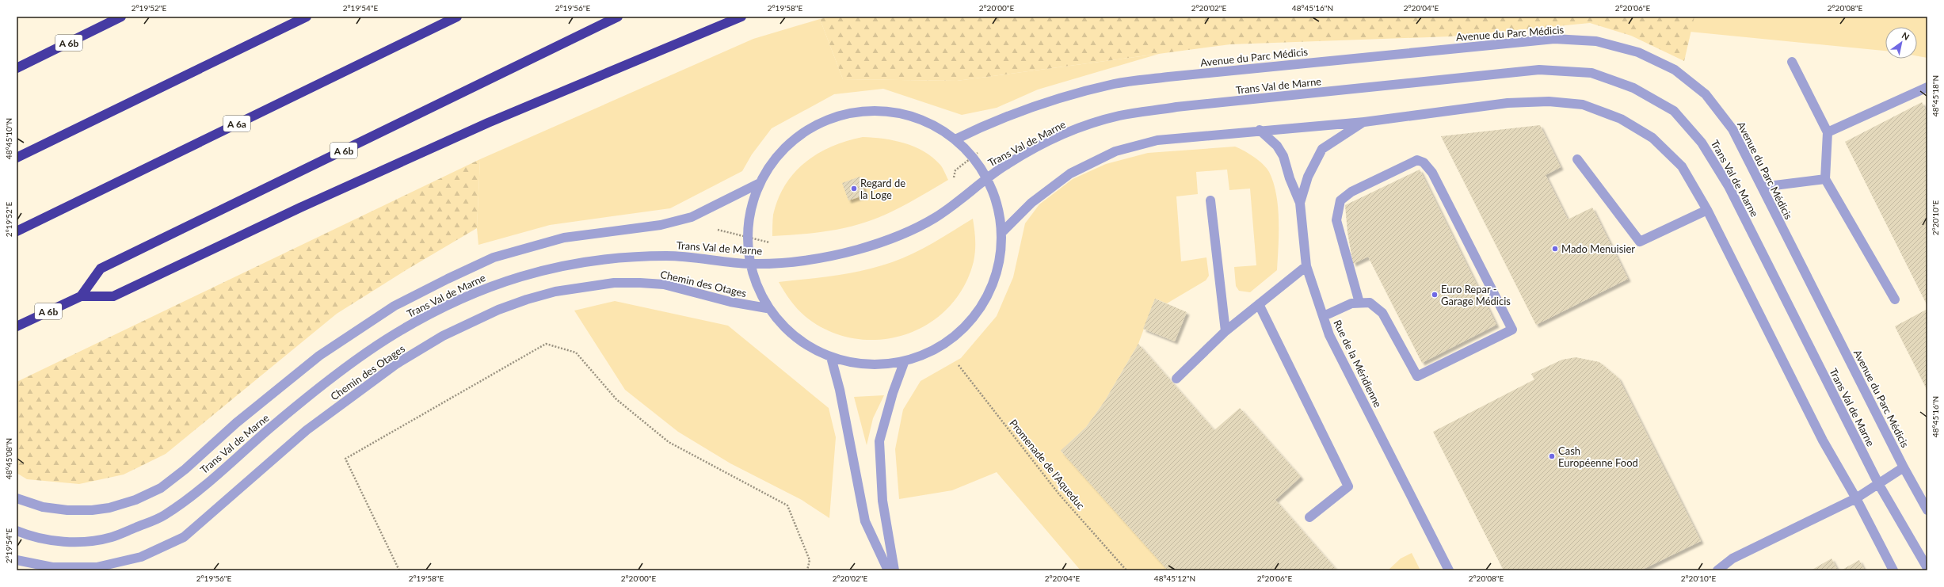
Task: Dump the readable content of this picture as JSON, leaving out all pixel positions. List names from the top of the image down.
{
  "streets": {
    "highway": ["A 6b", "A 6a"],
    "street": [
      "Avenue du Parc Médicis",
      "Trans Val de Marne",
      "Chemin des Otages",
      "Rue de la Méridienne"
    ],
    "path": ["Promenade de l'Aqueduc"]
  },
  "places": [
    "Regard de la Loge",
    "Mado Menuisier",
    "Euro Repar - Garage Médicis",
    "Cash Européenne Food"
  ],
  "north": "top right",
  "coordinates": [
    "2°19'52\"E",
    "2°19'54\"E",
    "2°19'56\"E",
    "2°19'58\"E",
    "2°20'00\"E",
    "2°20'02\"E",
    "48°45'16\"N",
    "2°20'04\"E",
    "2°20'06\"E",
    "2°20'08\"E",
    "48°45'18\"N",
    "48°45'10\"N",
    "2°20'10\"E",
    "48°45'08\"N",
    "48°45'12\"N"
  ]
}
